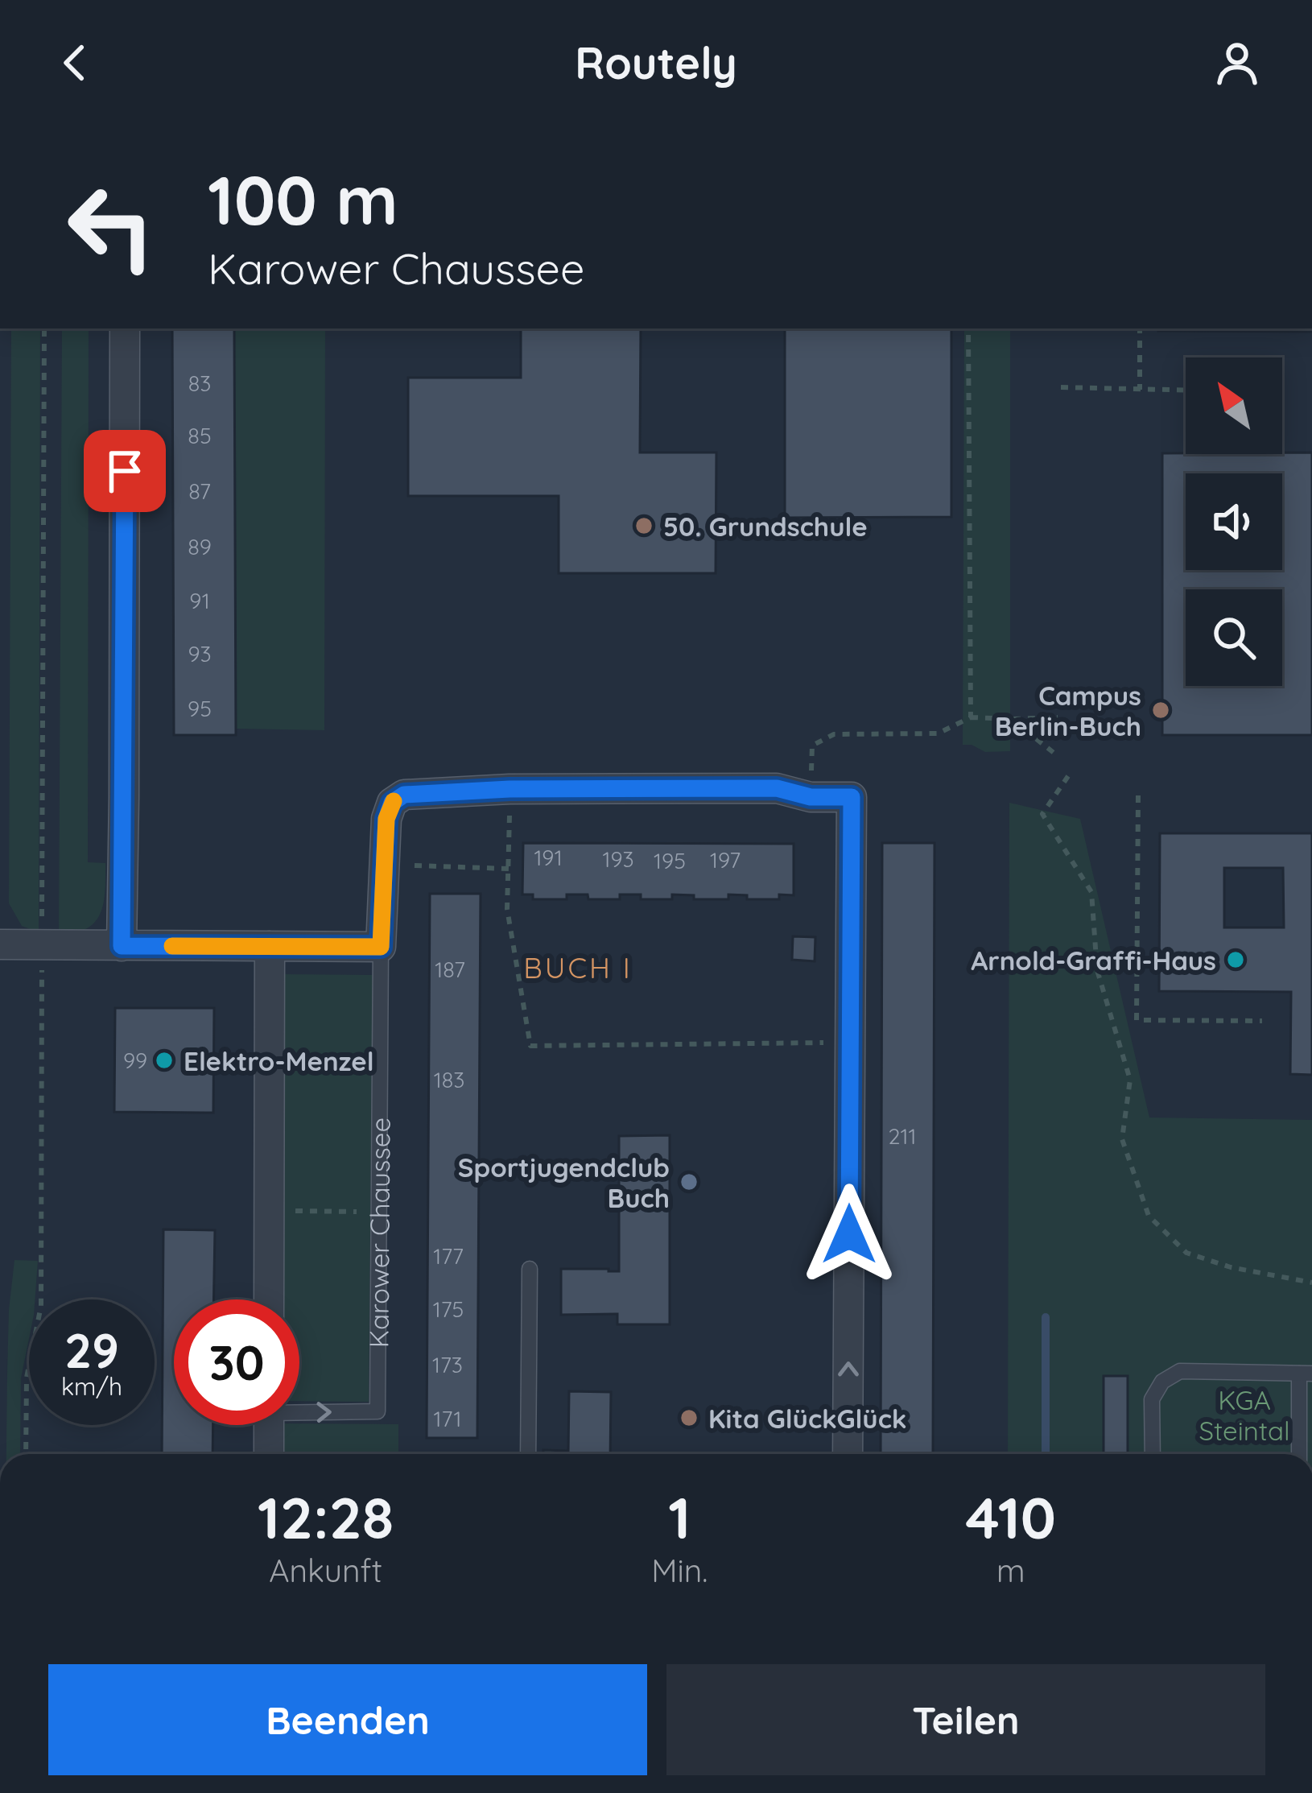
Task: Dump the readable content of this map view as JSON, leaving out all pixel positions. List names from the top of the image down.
{
  "streets": {
    "street": ["Karower Chaussee"]
  },
  "districts": ["BUCH I"],
  "parks": ["KGA Steintal"],
  "places": [
    "50. Grundschule",
    "Campus Berlin-Buch",
    "Arnold-Graffi-Haus",
    "Elektro-Menzel",
    "Sportjugendclub Buch",
    "Kita GlückGlück"
  ],
  "house_numbers": [
    "83",
    "85",
    "87",
    "89",
    "91",
    "93",
    "95",
    "191",
    "193",
    "197",
    "195",
    "187",
    "99",
    "183",
    "211",
    "177",
    "175",
    "173",
    "171"
  ],
  "north": "top left",
  "page": {
    "header": "Routely",
    "turn": ["100 m", "Karower Chaussee"],
    "speed": "29 km/h",
    "limit": "30",
    "eta": [
      "12:28",
      "Ankunft",
      "1",
      "Min.",
      "410",
      "m"
    ],
    "buttons": ["Beenden", "Teilen"]
  }
}
